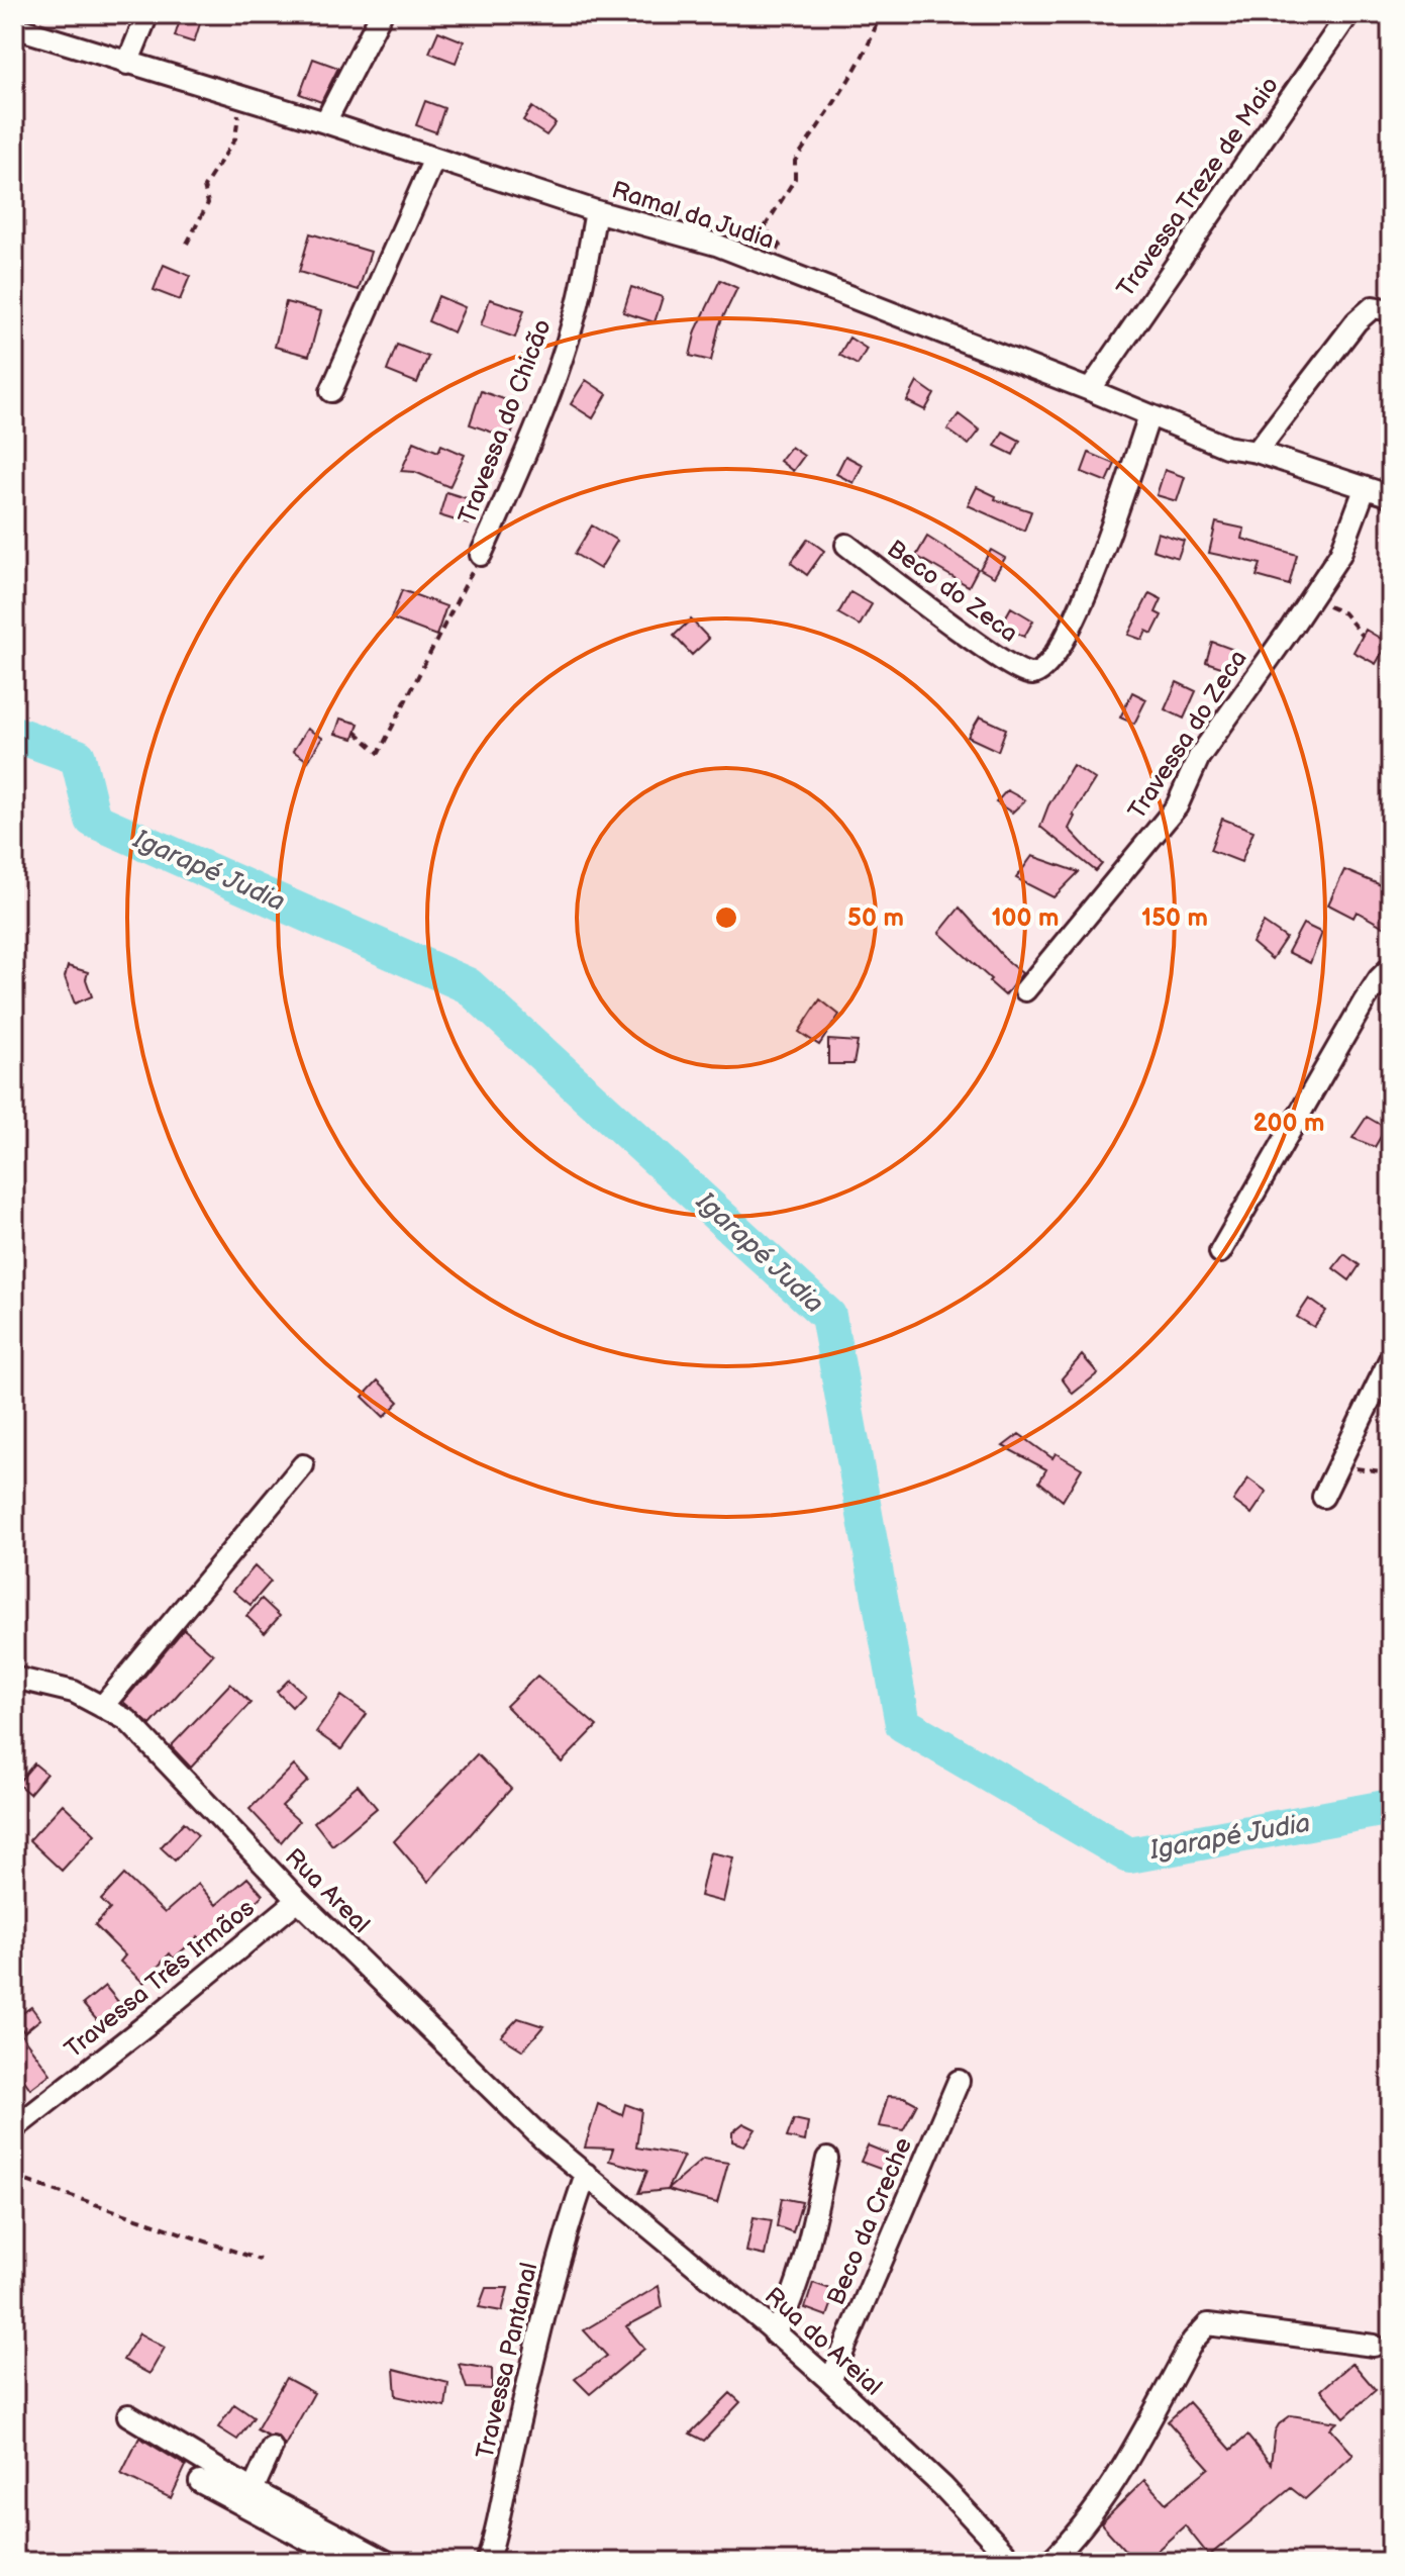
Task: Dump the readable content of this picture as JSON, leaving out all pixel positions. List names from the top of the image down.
{
  "streets": {
    "street": [
      "Travessa Treze de Maio",
      "Ramal da Judia",
      "Travessa do Chicão",
      "Beco do Zeca",
      "Travessa do Zeca",
      "Rua Areal",
      "Travessa Três Irmãos",
      "Beco da Creche",
      "Rua do Areial",
      "Travessa Pantanal"
    ]
  },
  "crossings": [
    ["Travessa Treze de Maio", "Ramal da Judia"],
    ["Ramal da Judia", "Travessa do Chicão"],
    ["Ramal da Judia", "Beco do Zeca"],
    ["Ramal da Judia", "Travessa do Zeca"],
    ["Rua Areal", "Travessa Três Irmãos"],
    ["Rua Areal", "Rua do Areial"],
    ["Rua Areal", "Travessa Pantanal"],
    ["Beco da Creche", "Rua do Areial"],
    ["Rua do Areial", "Travessa Pantanal"]
  ],
  "water": ["Igarapé Judia"],
  "rings": [
    "50 m",
    "100 m",
    "150 m",
    "200 m"
  ]
}
